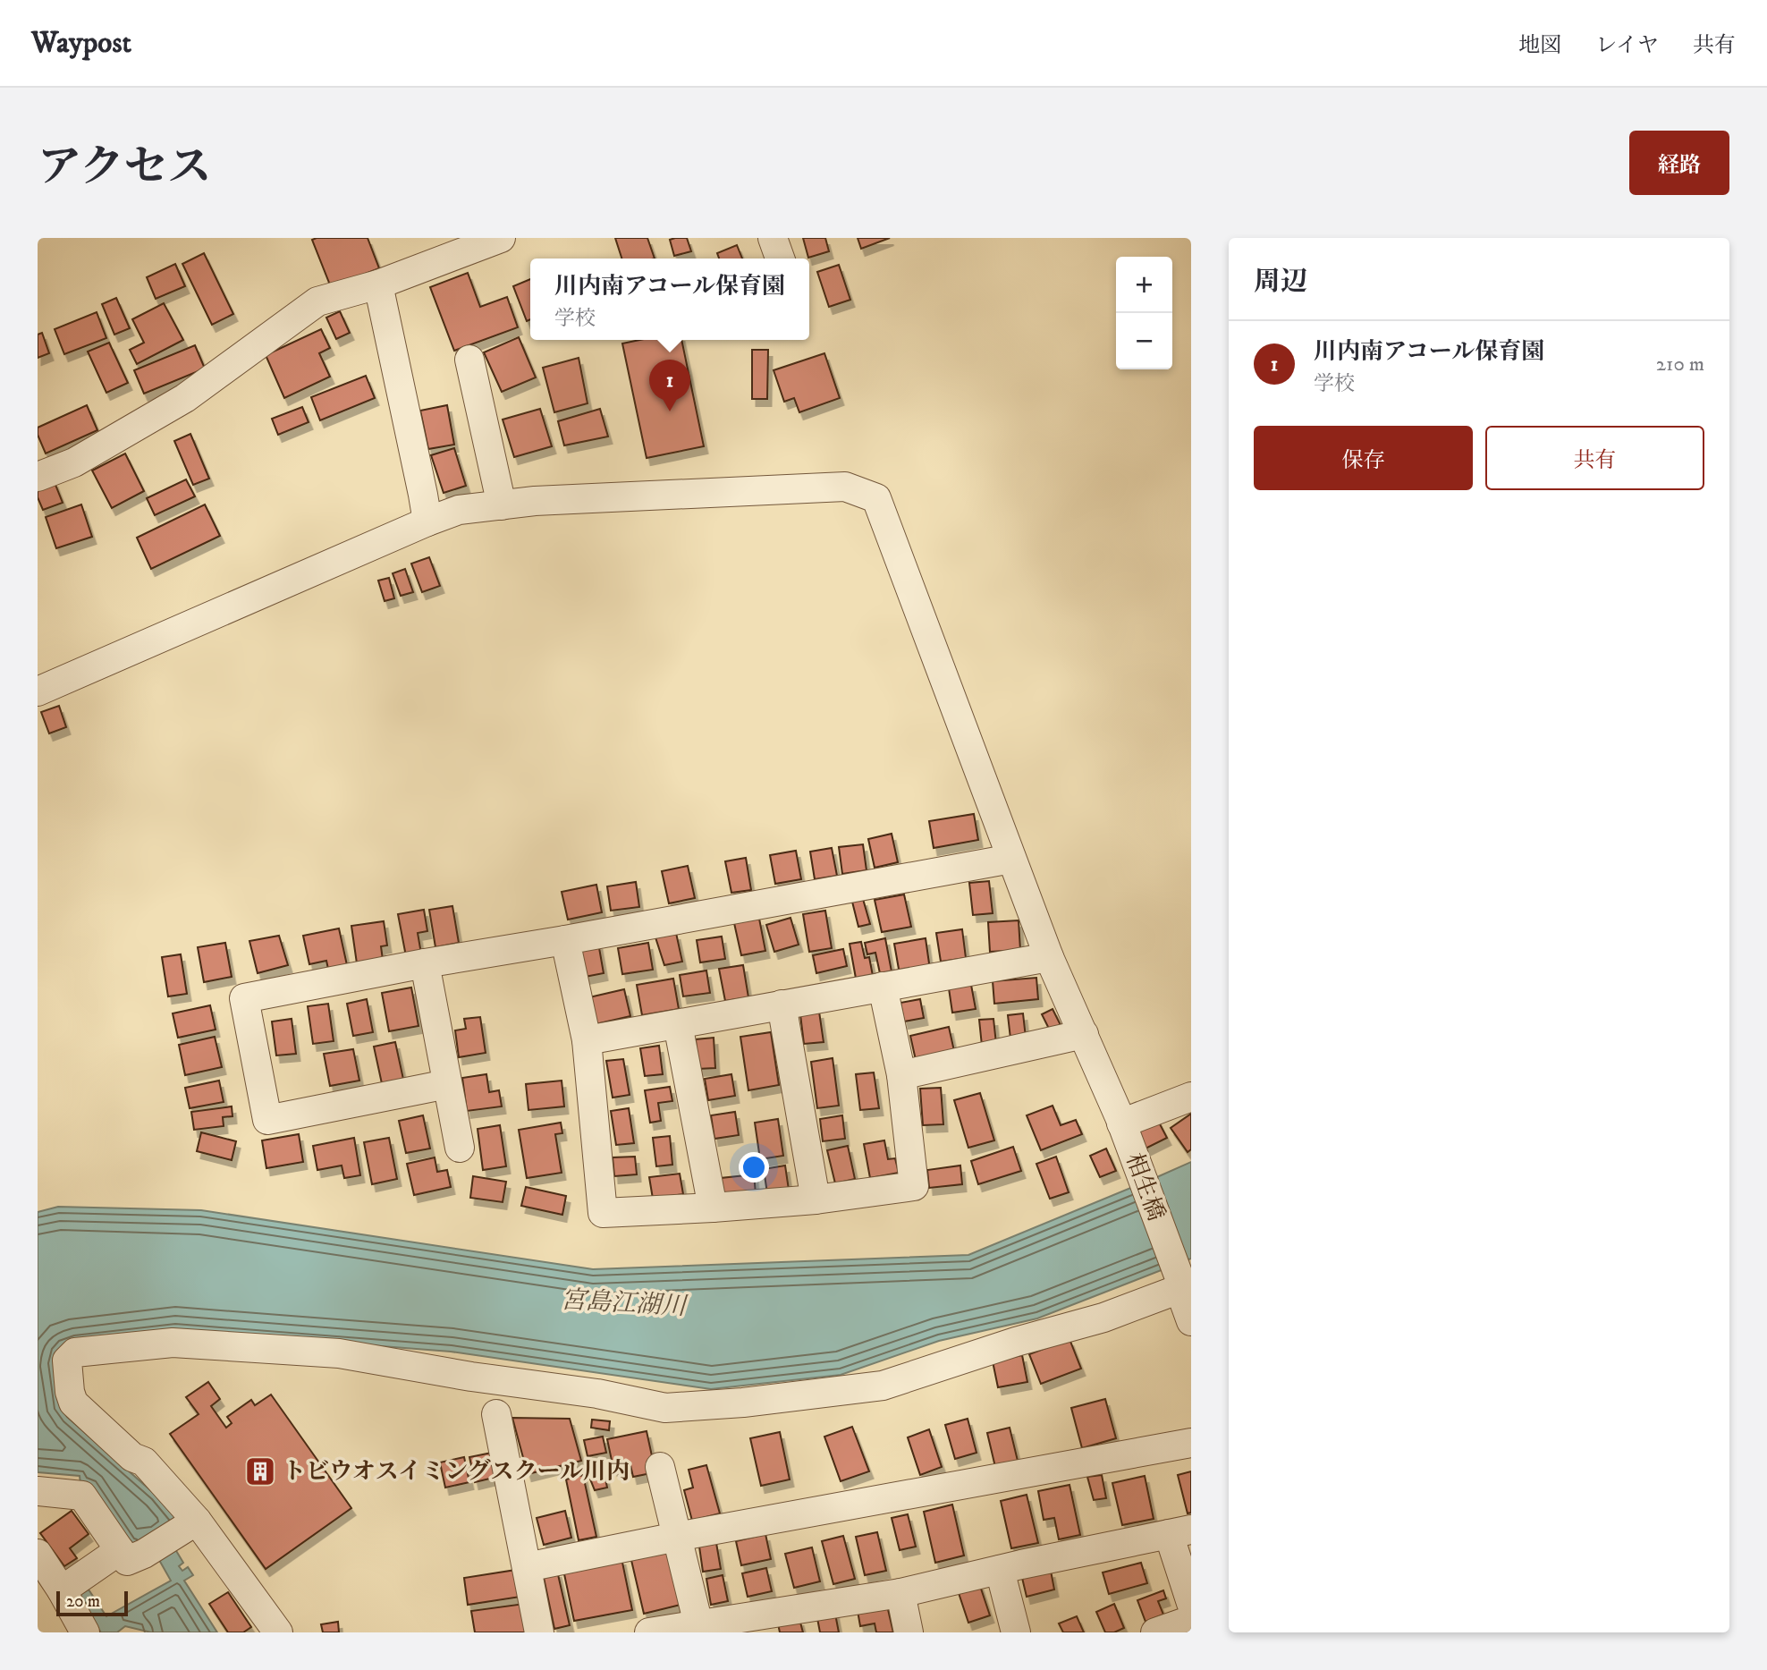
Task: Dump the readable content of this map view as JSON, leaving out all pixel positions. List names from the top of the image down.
{
  "streets": {
    "street": ["相生橋"]
  },
  "water": ["宮島江湖川"],
  "places": {
    "building": ["トビウオスイミングスクール川内"]
  },
  "scale_bar": "20 m",
  "page": {
    "header": "Waypost",
    "nav": ["地図", "レイヤ", "共有"],
    "title": "アクセス",
    "buttons": [
      "経路",
      ["保存", "共有"]
    ],
    "heading": "周辺",
    "map_buttons": ["+", "−"],
    "popup": ["川内南アコール保育園", "学校"],
    "list": [
      {
        "mark": "1",
        "name": "川内南アコール保育園",
        "note": "学校",
        "value": "210 m"
      }
    ],
    "pins": "1",
    "scale": "20 m"
  }
}
